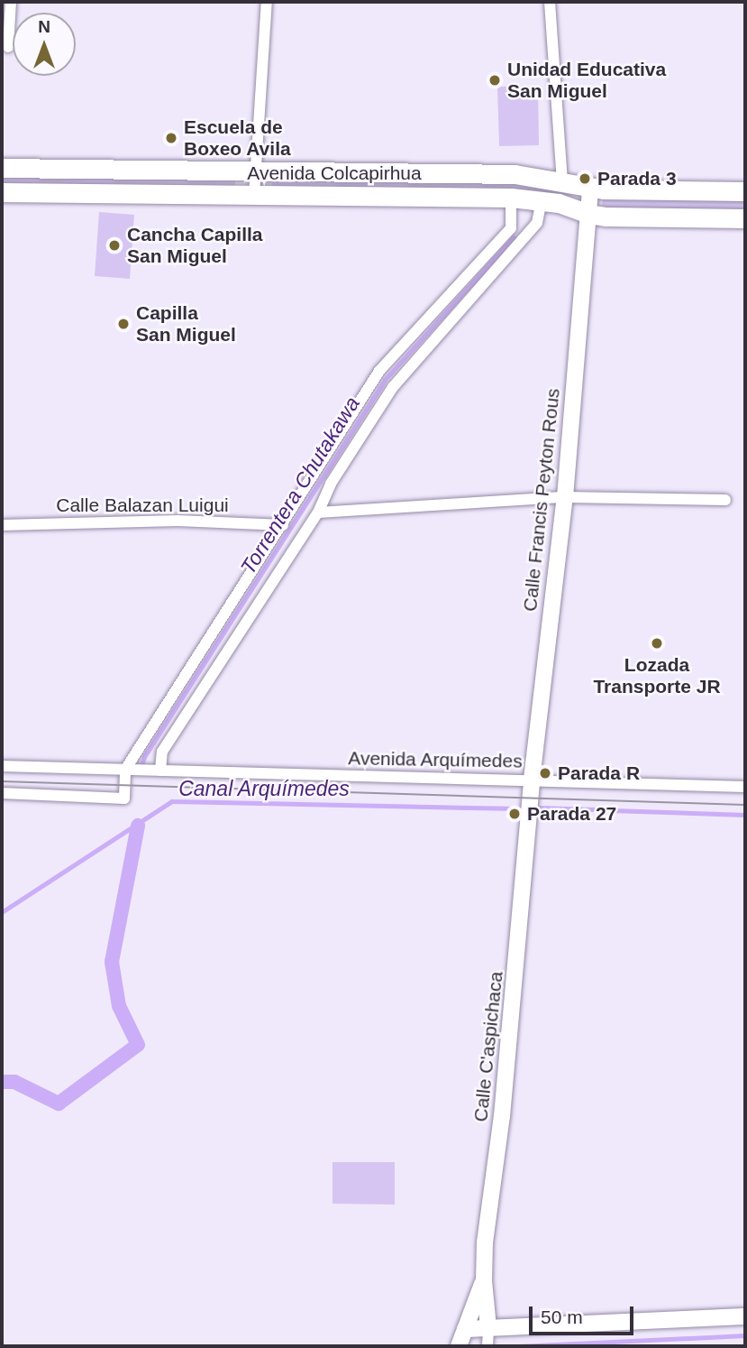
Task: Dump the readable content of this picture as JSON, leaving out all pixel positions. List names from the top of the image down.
{
  "streets": {
    "main road": ["Avenida Colcapirhua"],
    "street": [
      "Calle Francis Peyton Rous",
      "Calle Balazan Luigui",
      "Avenida Arquímedes",
      "Calle C'aspichaca"
    ]
  },
  "crossings": [
    ["Avenida Colcapirhua", "Calle Francis Peyton Rous"],
    ["Calle Francis Peyton Rous", "Avenida Arquímedes"],
    ["Calle Francis Peyton Rous", "Calle C'aspichaca"]
  ],
  "water": ["Torrentera Chutakawa", "Canal Arquímedes"],
  "places": [
    "Unidad Educativa San Miguel",
    "Escuela de Boxeo Avila",
    "Parada 3",
    "Cancha Capilla San Miguel",
    "Capilla San Miguel",
    "Lozada Transporte JR",
    "Parada R",
    "Parada 27"
  ],
  "scale_bar": "50 m",
  "north": "top"
}
